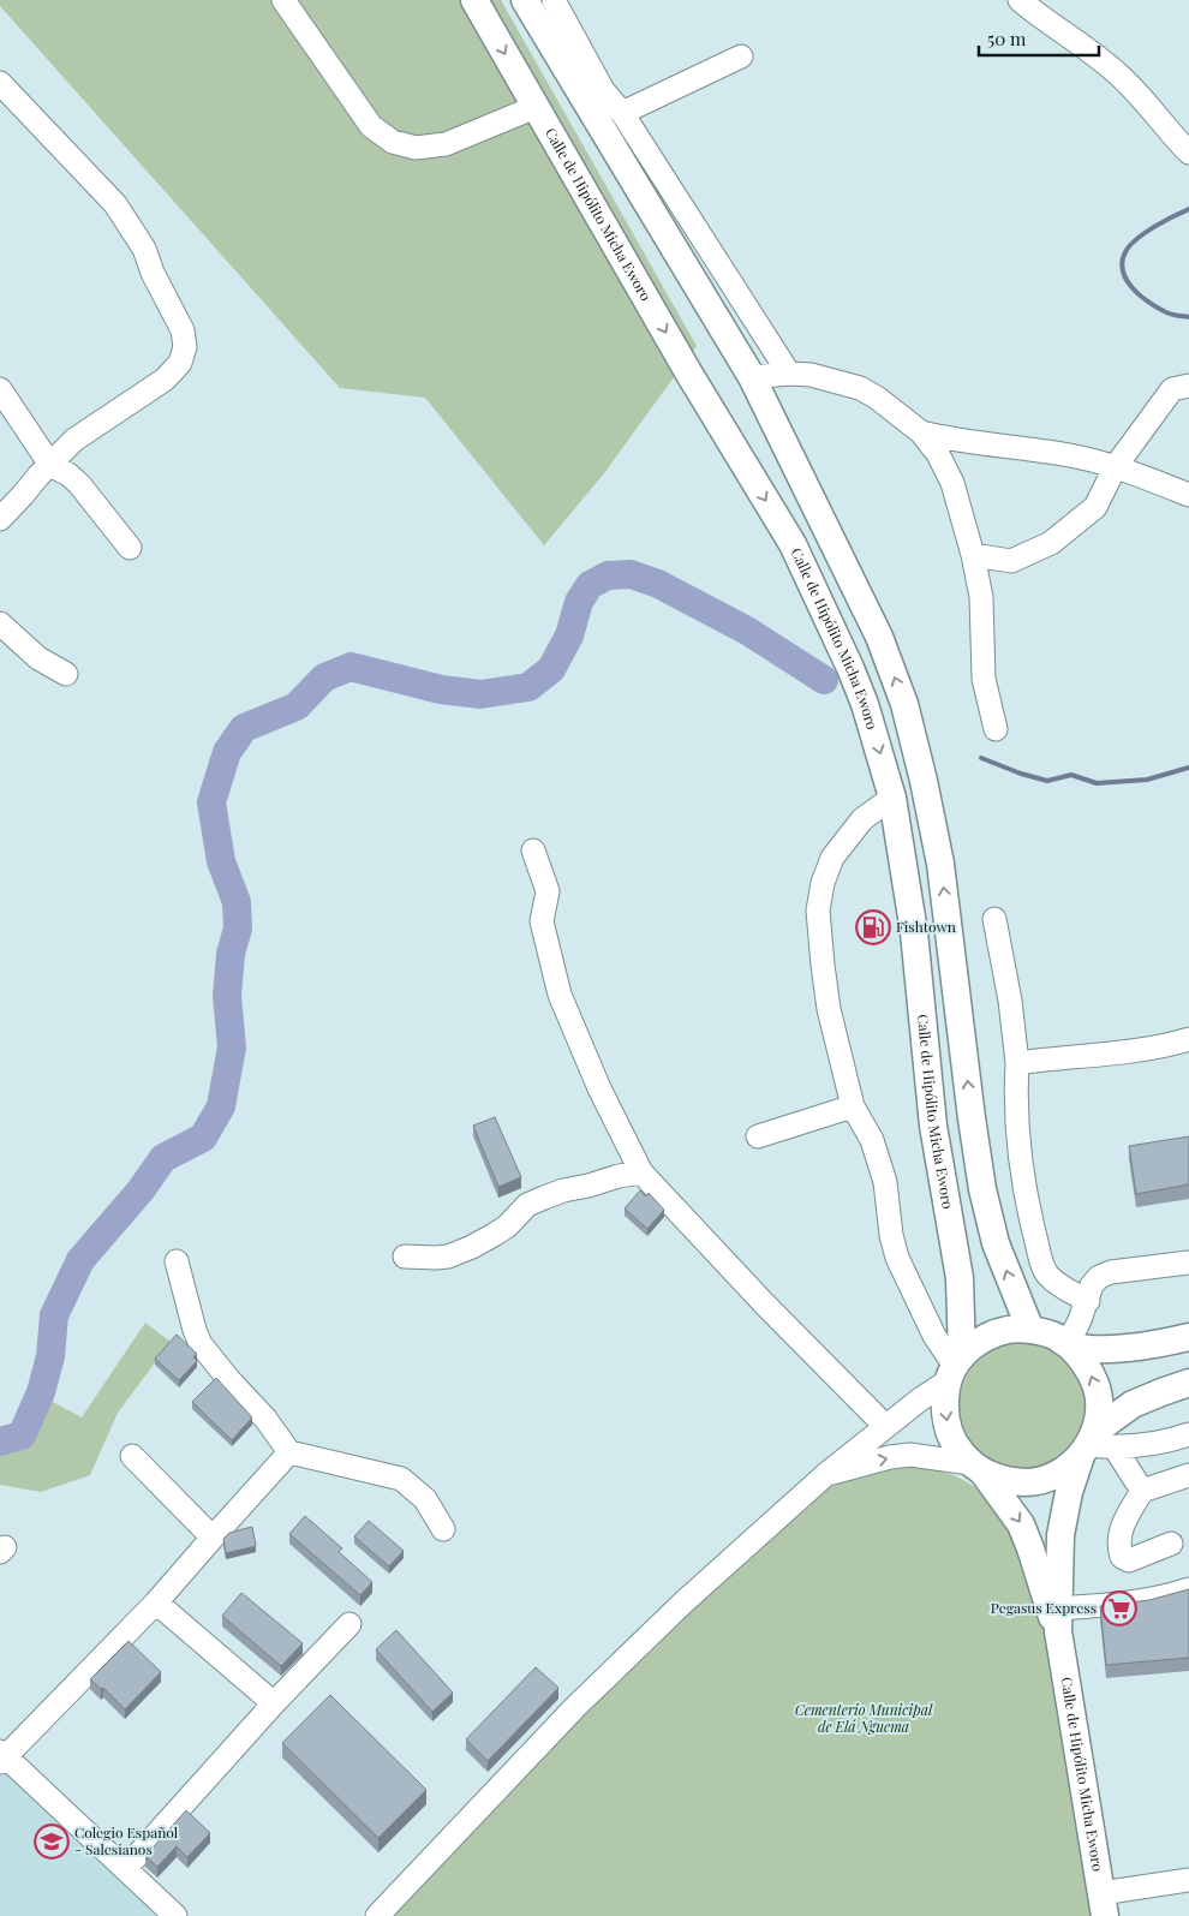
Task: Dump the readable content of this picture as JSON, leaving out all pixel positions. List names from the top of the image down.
{
  "streets": {
    "main road": ["Calle de Hipólito Micha Eworo"]
  },
  "parks": ["Cementerio Municipal de Elá Nguema"],
  "places": {
    "fuel station": ["Fishtown"],
    "supermarket": ["Pegasus Express"],
    "school or university": ["Colegio Español - Salesianos"]
  },
  "scale_bar": "50 m"
}
